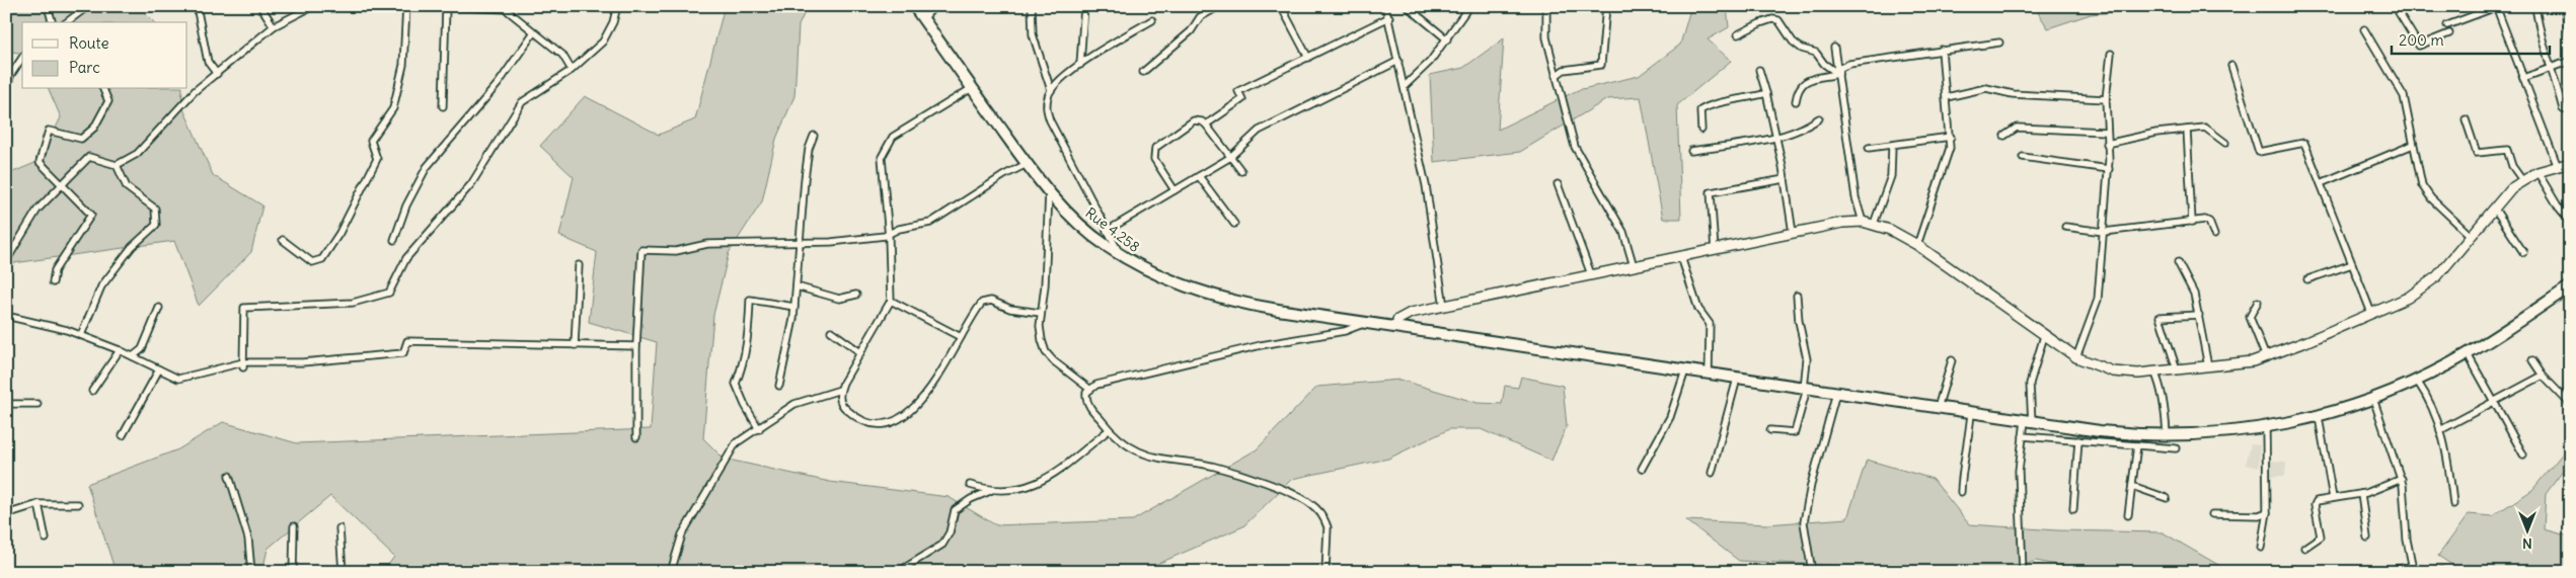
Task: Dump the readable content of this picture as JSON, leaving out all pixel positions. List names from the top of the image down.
{
  "streets": {
    "highway": ["Rue 4.258"]
  },
  "legend": ["Route", "Parc"],
  "scale_bar": "200 m",
  "north": "bottom"
}
